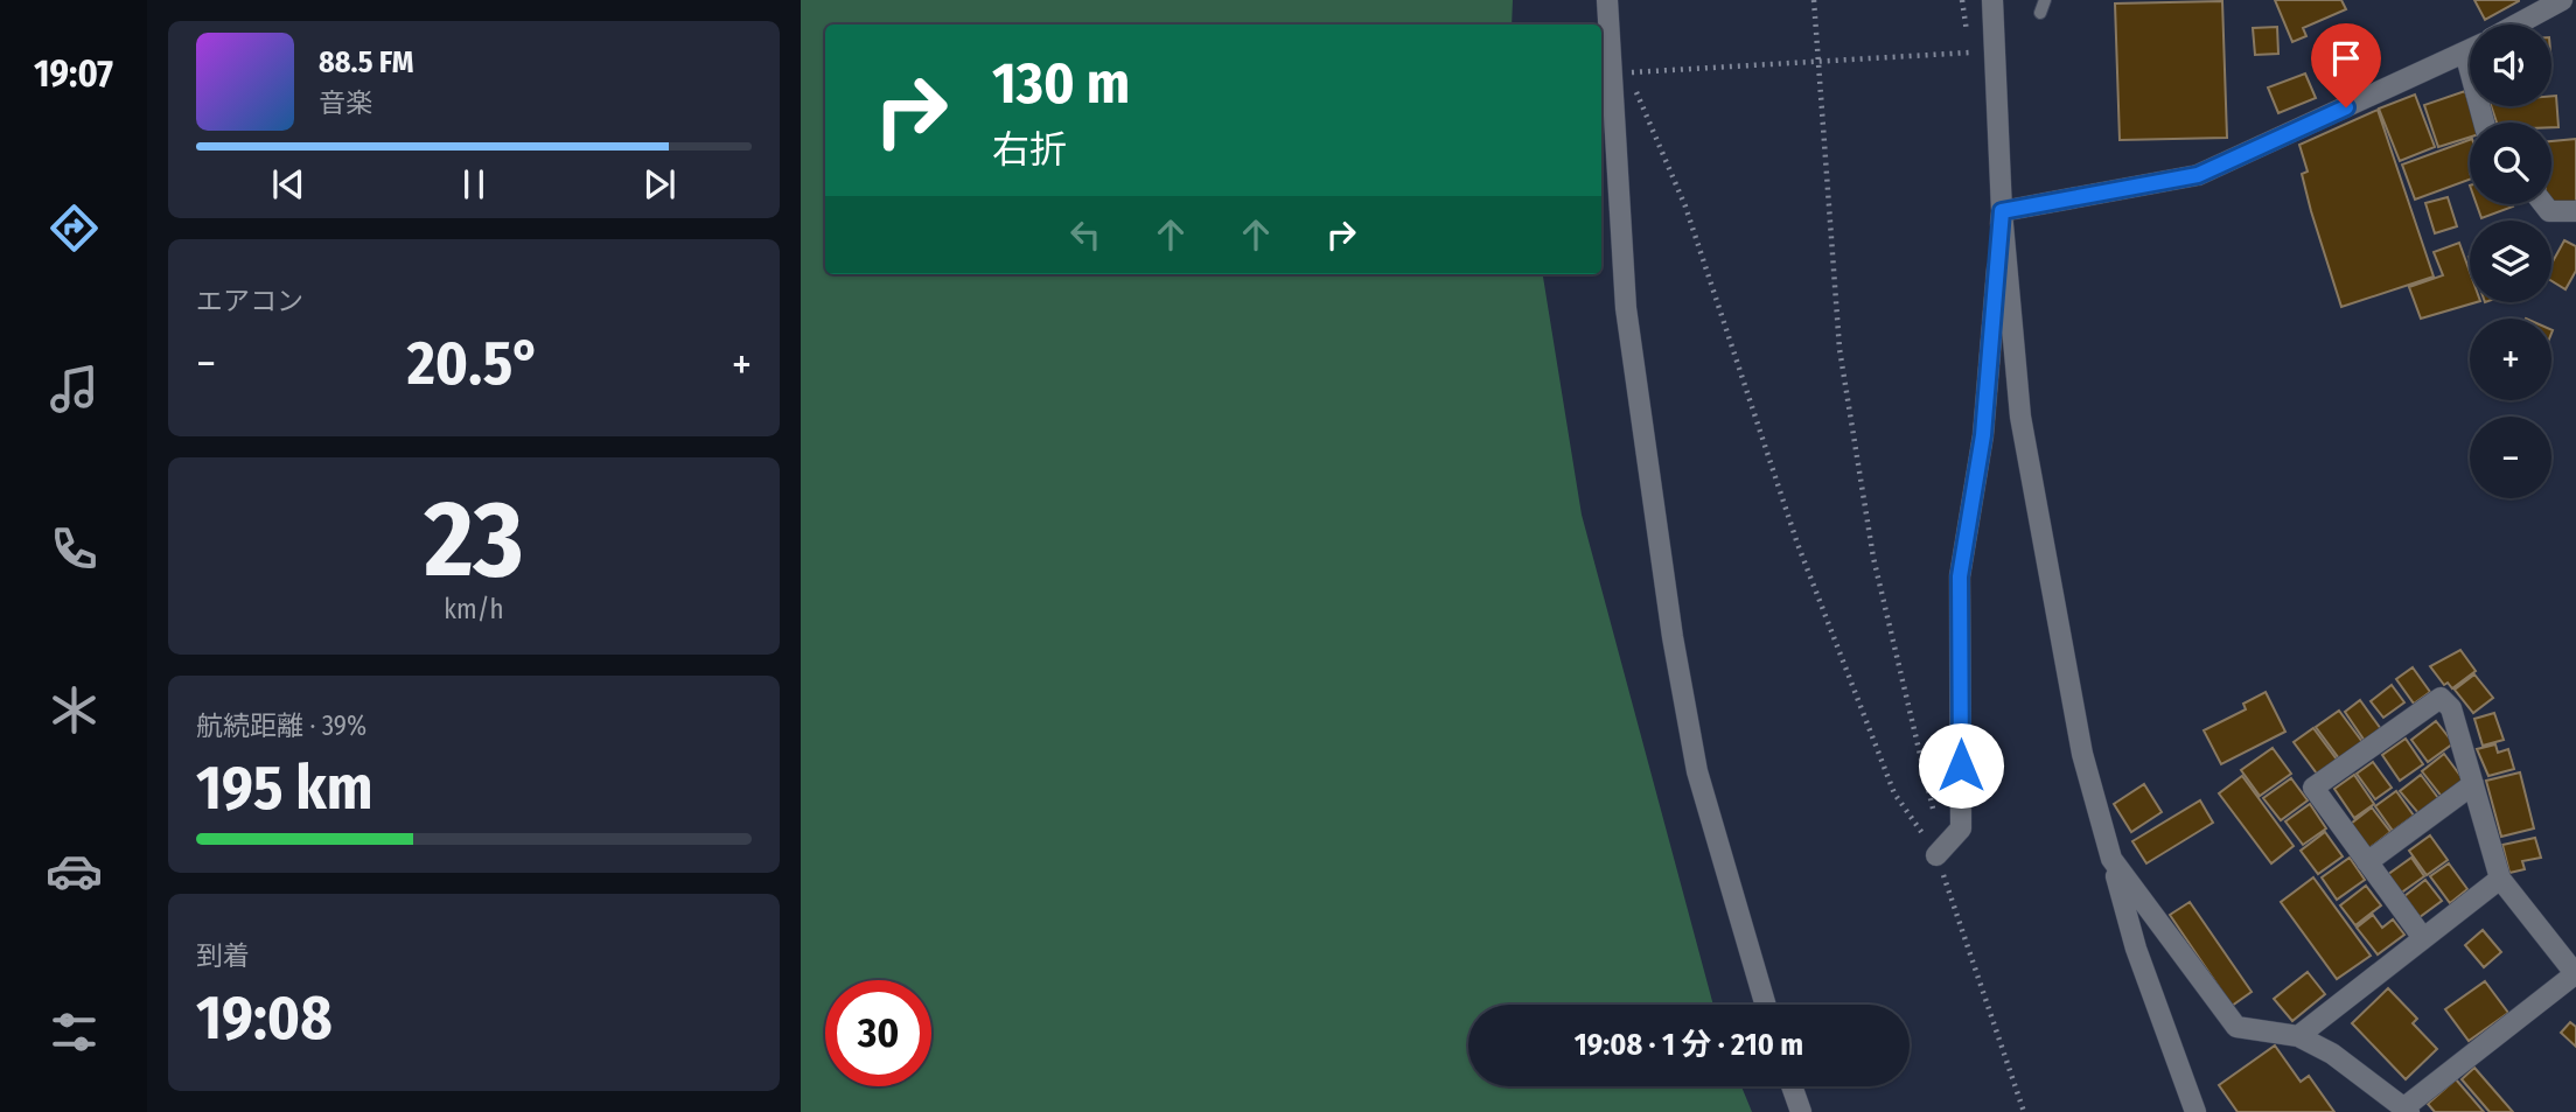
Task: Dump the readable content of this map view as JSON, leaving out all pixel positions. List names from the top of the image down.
{
  "page": {
    "tabs": "19:07",
    "map_buttons": ["+", "−"],
    "turn": ["130 m", "右折"],
    "song": ["88.5 FM", "音楽"],
    "tile": [
      "エアコン",
      ["23", "km/h"],
      ["航続距離 · 39%", "195 km"],
      ["到着", "19:08"]
    ],
    "heat": ["−", "20.5°", "+"],
    "limit": "30",
    "trip": "19:08 · 1 分 · 210 m"
  }
}
